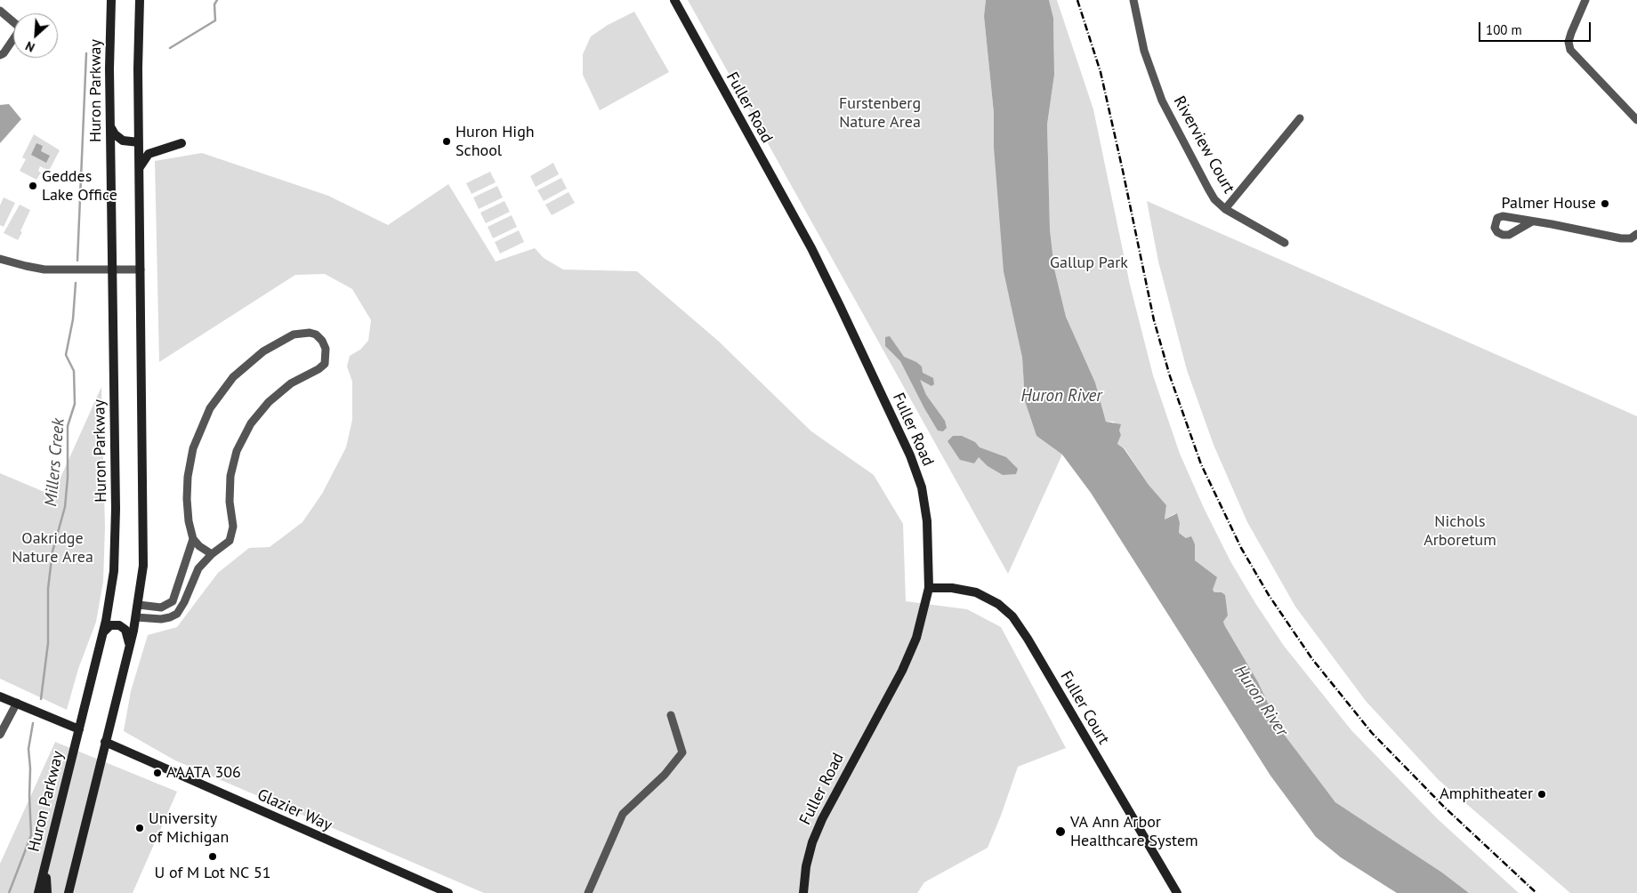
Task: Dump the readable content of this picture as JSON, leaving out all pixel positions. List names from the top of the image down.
{
  "streets": {
    "main road": [
      "Huron Parkway",
      "Fuller Road",
      "Fuller Court",
      "Glazier Way"
    ],
    "street": ["Riverview Court"]
  },
  "crossings": [
    ["Fuller Road", "Fuller Court"]
  ],
  "water": ["Huron River", "Millers Creek"],
  "parks": [
    "Furstenberg Nature Area",
    "Gallup Park",
    "Nichols Arboretum",
    "Oakridge Nature Area"
  ],
  "places": [
    "Huron High School",
    "Geddes Lake Office",
    "Palmer House",
    "AAATA 306",
    "Amphitheater",
    "University of Michigan",
    "VA Ann Arbor Healthcare System",
    "U of M Lot NC 51"
  ],
  "scale_bar": "100 m",
  "north": "bottom left"
}
